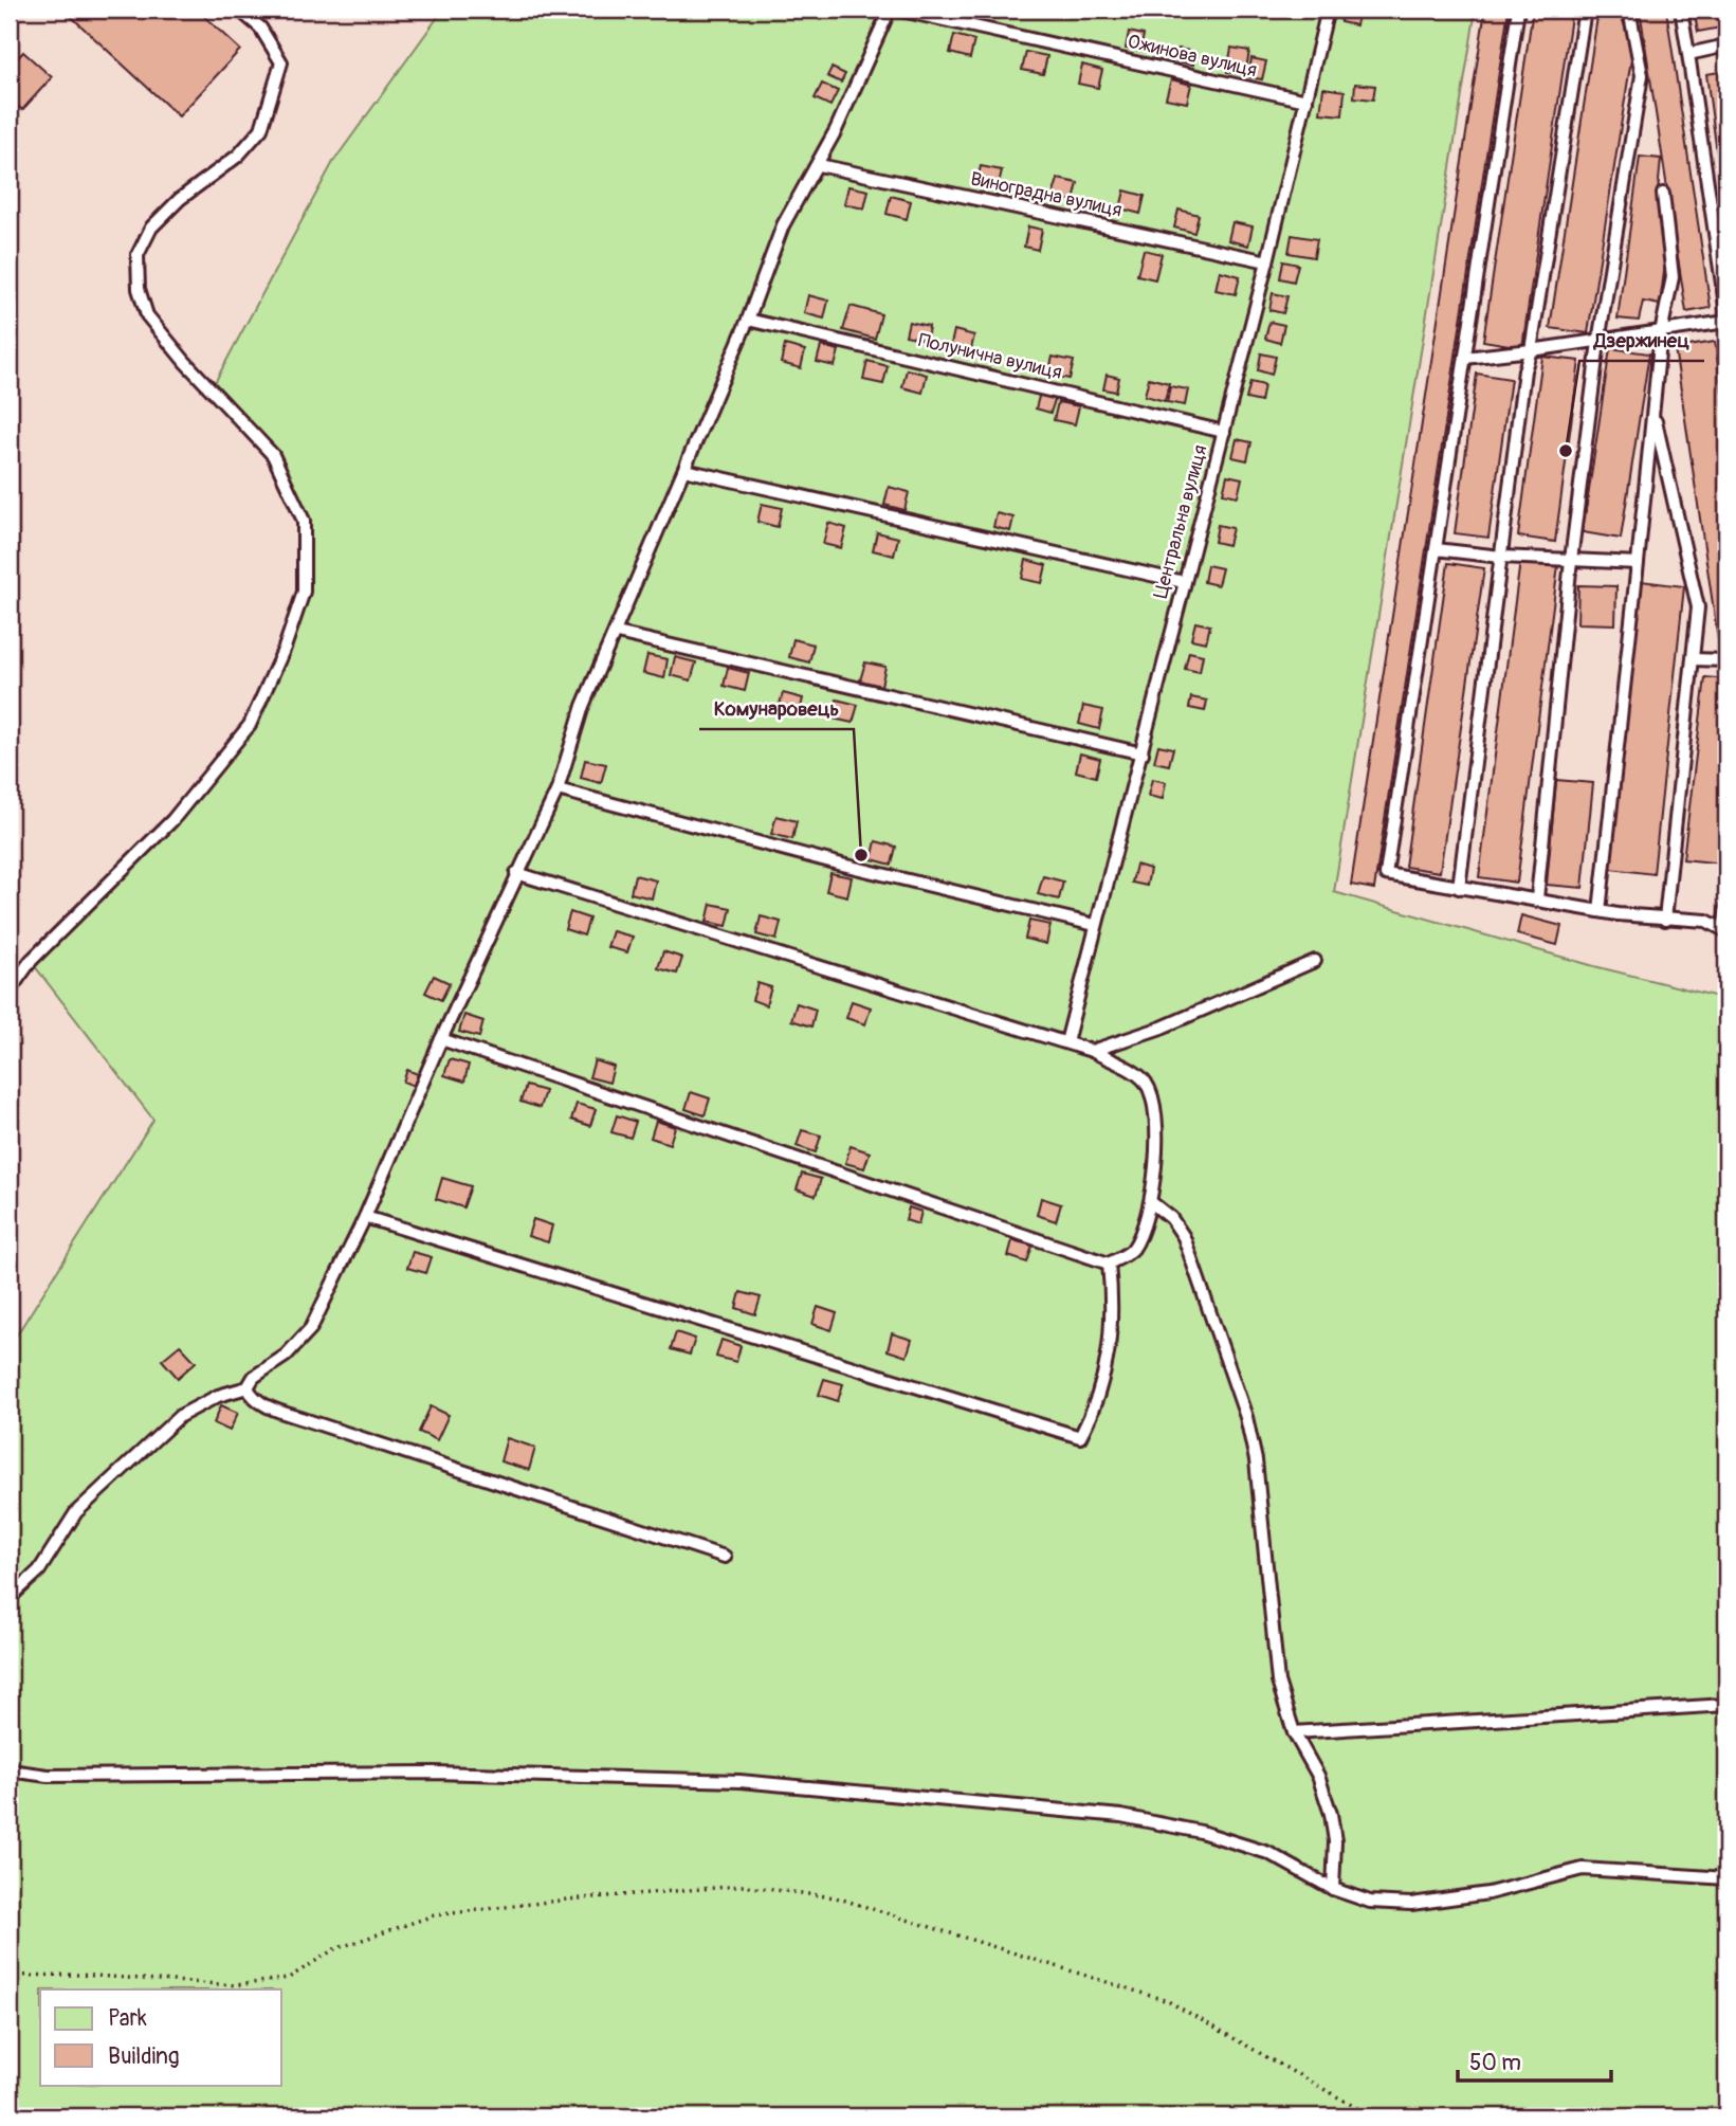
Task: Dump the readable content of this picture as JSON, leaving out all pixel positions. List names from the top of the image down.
{
  "streets": {
    "lane": [
      "Ожинова вулиця",
      "Виноградна вулиця",
      "Полунична вулиця",
      "Центральна вулиця"
    ]
  },
  "crossings": [
    ["Ожинова вулиця", "Центральна вулиця"],
    ["Виноградна вулиця", "Центральна вулиця"],
    ["Полунична вулиця", "Центральна вулиця"]
  ],
  "places": ["Дзержинец", "Комунаровець"],
  "legend": ["Park", "Building"],
  "scale_bar": "50 m"
}
